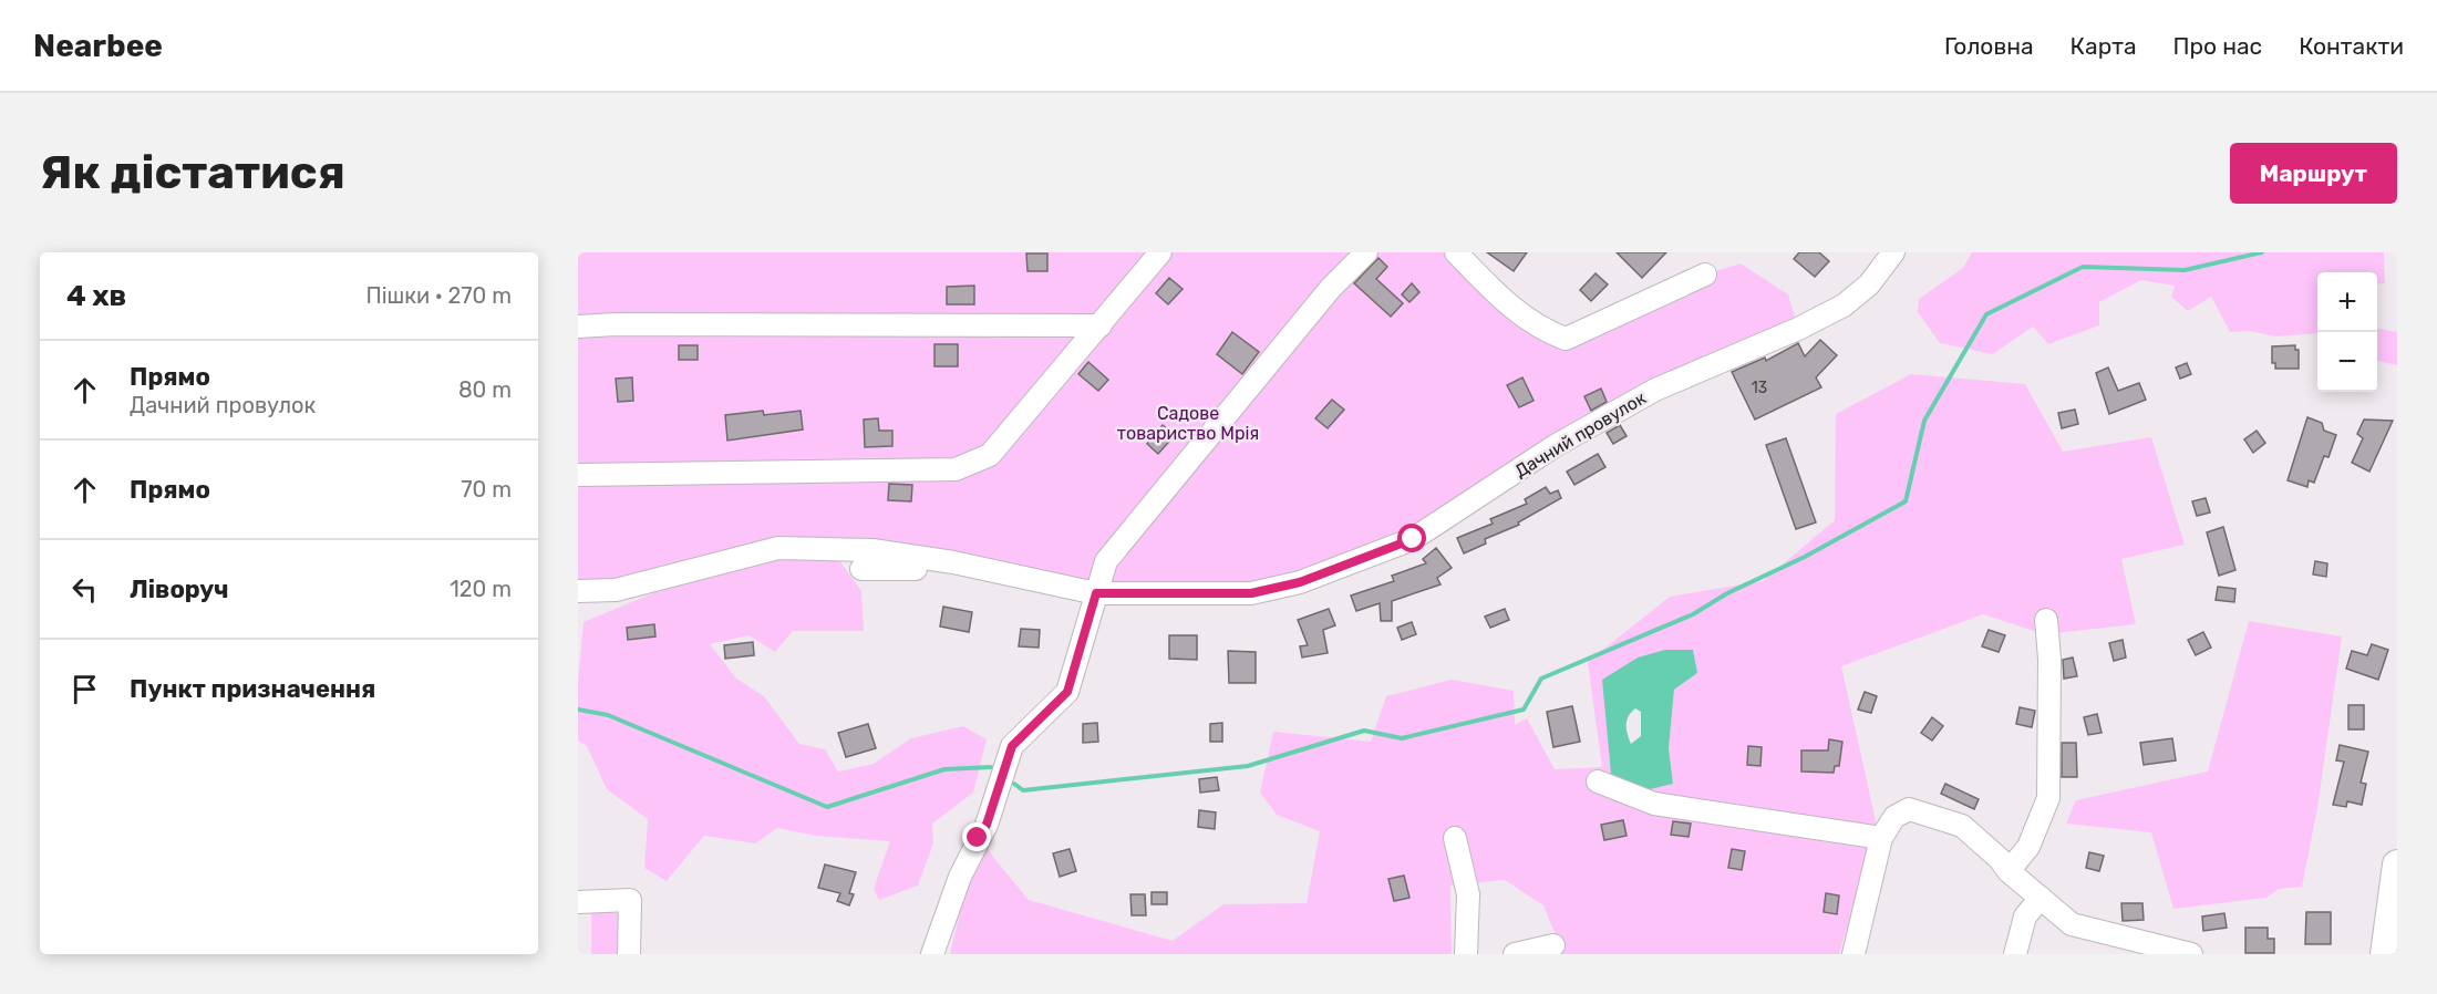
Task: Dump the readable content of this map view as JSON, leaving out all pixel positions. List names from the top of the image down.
{
  "streets": {
    "street": ["Дачний провулок"]
  },
  "parks": ["Садове товариство Мрія"],
  "house_numbers": ["13"],
  "page": {
    "header": "Nearbee",
    "nav": [
      "Головна",
      "Карта",
      "Про нас",
      "Контакти"
    ],
    "buttons": "Маршрут",
    "title": "Як дістатися",
    "heading": ["4 хв", "Пішки · 270 m"],
    "map_buttons": ["+", "−"],
    "list": [
      ["Прямо", "Дачний провулок", "80 m"],
      ["Прямо", "70 m"],
      ["Ліворуч", "120 m"],
      "Пункт призначення"
    ]
  }
}
